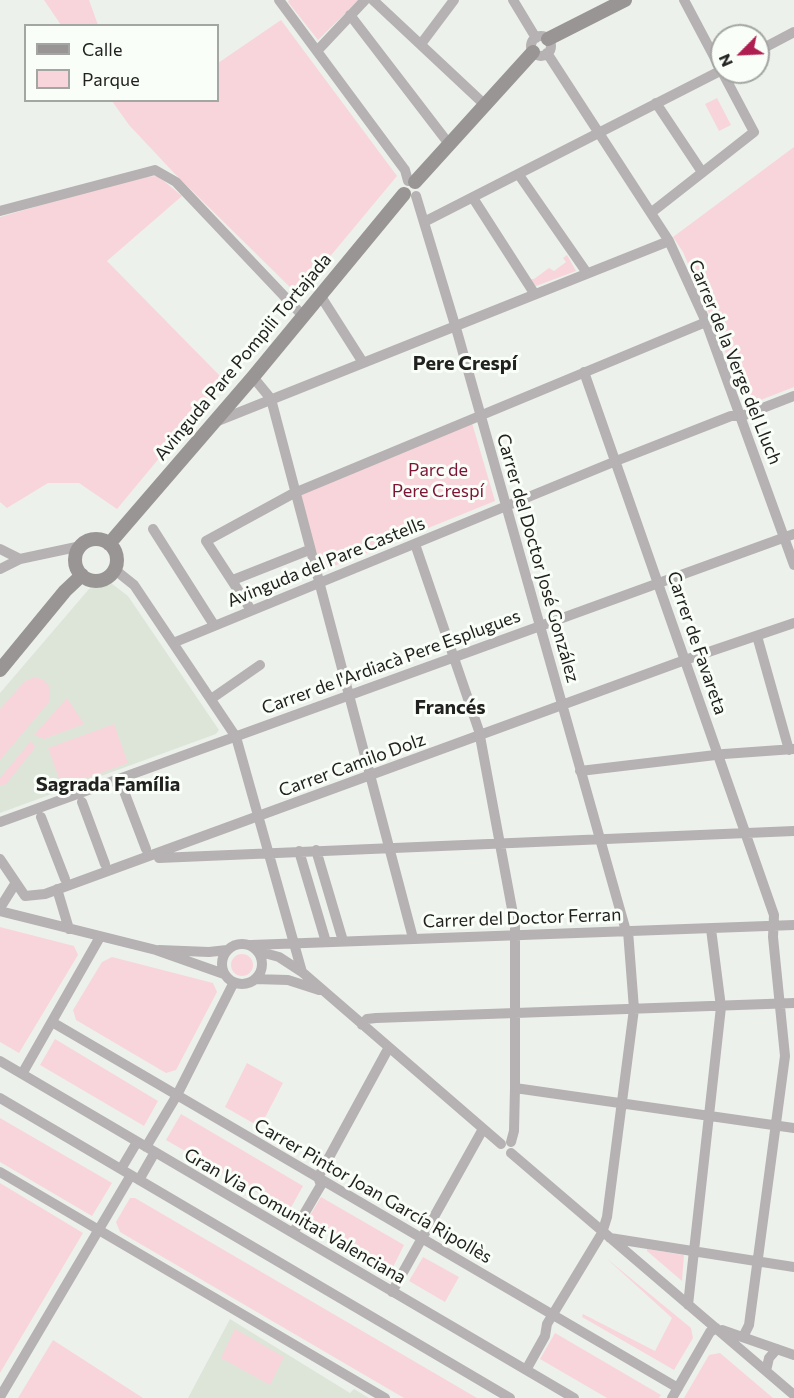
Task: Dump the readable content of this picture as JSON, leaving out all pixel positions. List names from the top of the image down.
{
  "streets": {
    "street": [
      "Avinguda Pare Pompili Tortajada",
      "Carrer de la Verge del Lluch",
      "Carrer del Doctor José González",
      "Avinguda del Pare Castells",
      "Carrer de Favareta",
      "Carrer de l'Ardiacà Pere Esplugues",
      "Carrer Camilo Dolz",
      "Carrer del Doctor Ferran",
      "Carrer Pintor Joan García Ripollès",
      "Gran Via Comunitat Valenciana"
    ]
  },
  "crossings": [
    ["Avinguda Pare Pompili Tortajada", "Carrer de la Verge del Lluch"],
    ["Avinguda Pare Pompili Tortajada", "Carrer del Doctor José González"],
    ["Carrer de la Verge del Lluch", "Avinguda del Pare Castells"],
    ["Carrer de la Verge del Lluch", "Carrer de l'Ardiacà Pere Esplugues"],
    ["Carrer del Doctor José González", "Avinguda del Pare Castells"],
    ["Carrer del Doctor José González", "Carrer de l'Ardiacà Pere Esplugues"],
    ["Carrer del Doctor José González", "Carrer Camilo Dolz"],
    ["Carrer del Doctor José González", "Carrer del Doctor Ferran"],
    ["Carrer del Doctor José González", "Carrer Pintor Joan García Ripollès"],
    ["Carrer del Doctor José González", "Gran Via Comunitat Valenciana"],
    ["Avinguda del Pare Castells", "Carrer de Favareta"],
    ["Carrer de Favareta", "Carrer de l'Ardiacà Pere Esplugues"],
    ["Carrer de Favareta", "Carrer Camilo Dolz"],
    ["Carrer de Favareta", "Carrer del Doctor Ferran"]
  ],
  "districts": ["Pere Crespí", "Francés", "Sagrada Família"],
  "parks": ["Parc de Pere Crespí"],
  "legend": ["Calle", "Parque"],
  "north": "bottom left"
}
